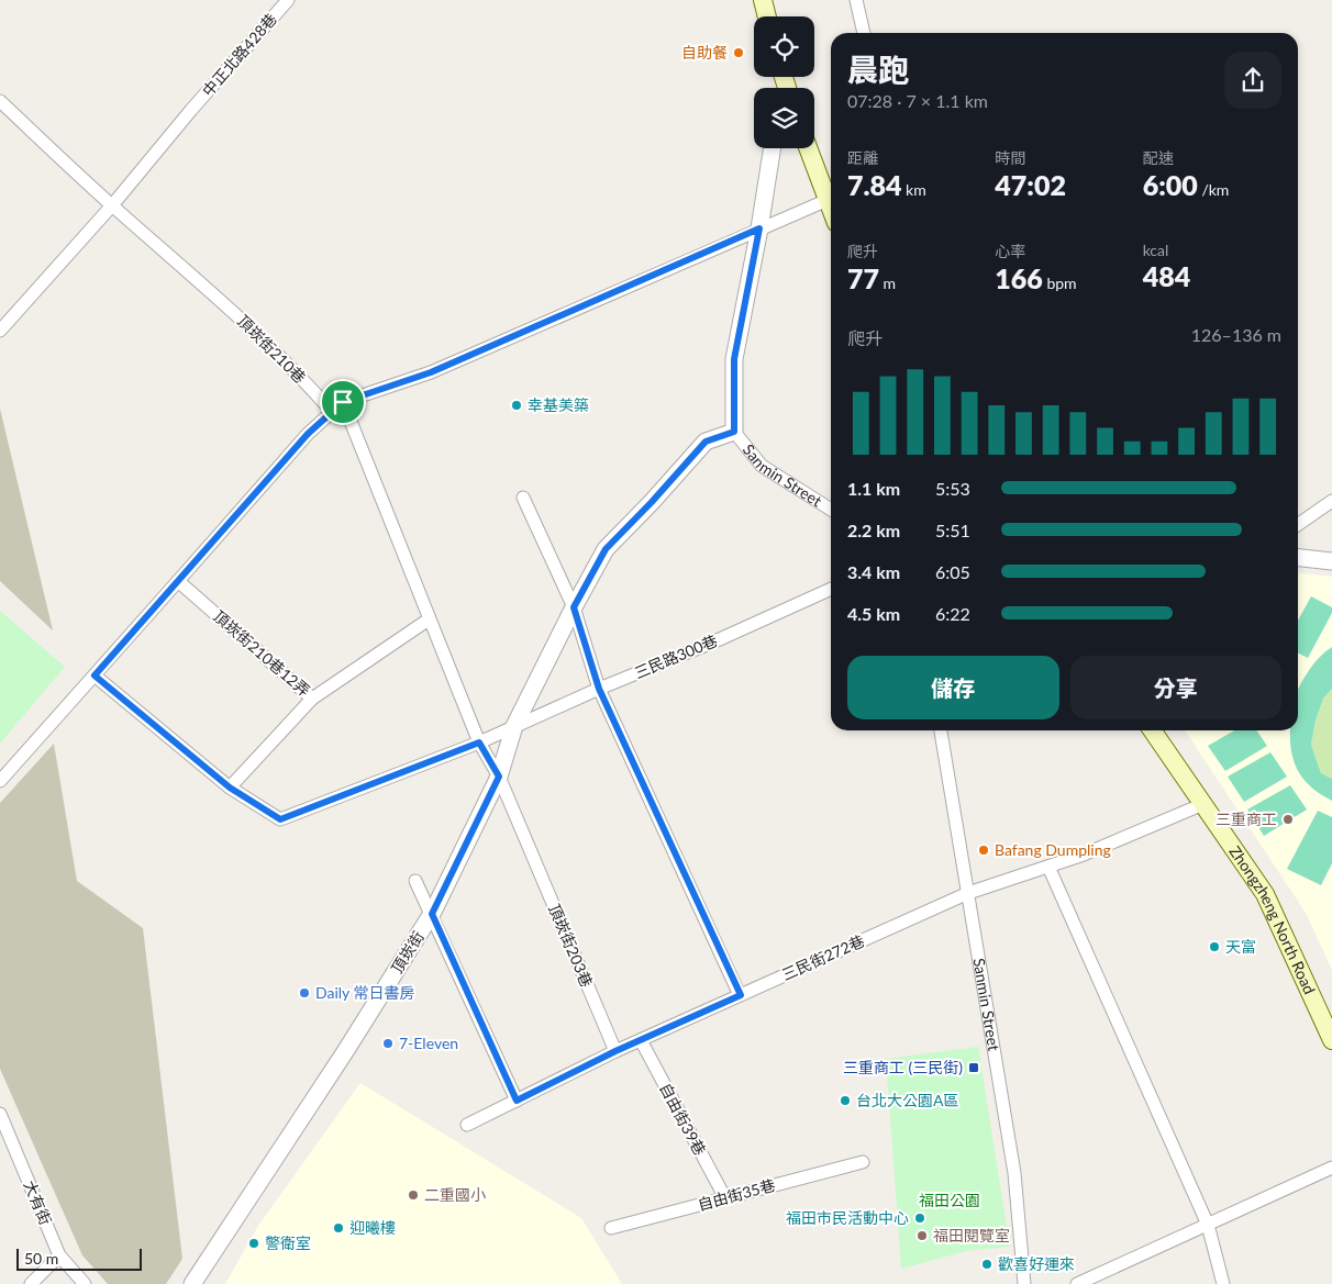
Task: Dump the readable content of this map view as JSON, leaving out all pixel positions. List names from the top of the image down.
{
  "streets": {
    "main road": ["Zhongzheng North Road"],
    "street": [
      "中正北路428巷",
      "頂崁街210巷",
      "Sanmin Street",
      "頂崁街210巷12弄",
      "三民路300巷",
      "頂崁街203巷",
      "頂崁街",
      "三民街272巷",
      "自由街39巷",
      "自由街35巷",
      "大有街"
    ]
  },
  "crossings": [
    ["中正北路428巷", "頂崁街210巷"],
    ["Sanmin Street", "頂崁街"],
    ["Sanmin Street", "三民街272巷"],
    ["三民路300巷", "頂崁街"],
    ["Zhongzheng North Road", "三民街272巷"],
    ["頂崁街203巷", "頂崁街"],
    ["三民街272巷", "自由街39巷"],
    ["自由街39巷", "自由街35巷"]
  ],
  "parks": ["福田公園"],
  "places": {
    "other": [
      "自助餐",
      "幸基美築",
      "三重商工",
      "Bafang Dumpling",
      "天富",
      "Daily 常日書房",
      "7-Eleven",
      "台北大公園A區",
      "二重國小",
      "福田市民活動中心",
      "迎曦樓",
      "福田閱覽室",
      "警衛室",
      "歡喜好運來"
    ],
    "transit": ["三重商工 (三民街)"]
  },
  "scale_bar": "50 m",
  "page": {
    "heading": ["晨跑", "07:28 · 7 × 1.1 km"],
    "stats": [
      ["距離", "7.84 km"],
      ["時間", "47:02"],
      ["配速", "6:00 /km"],
      ["爬升", "77 m"],
      ["心率", "166 bpm"],
      ["kcal", "484"]
    ],
    "chart": ["爬升", "126–136 m"],
    "list": [
      {
        "name": "1.1 km",
        "note": "5:53"
      },
      {
        "name": "2.2 km",
        "note": "5:51"
      },
      {
        "name": "3.4 km",
        "note": "6:05"
      },
      {
        "name": "4.5 km",
        "note": "6:22"
      }
    ],
    "buttons": ["儲存", "分享"],
    "scale": "50 m"
  }
}
